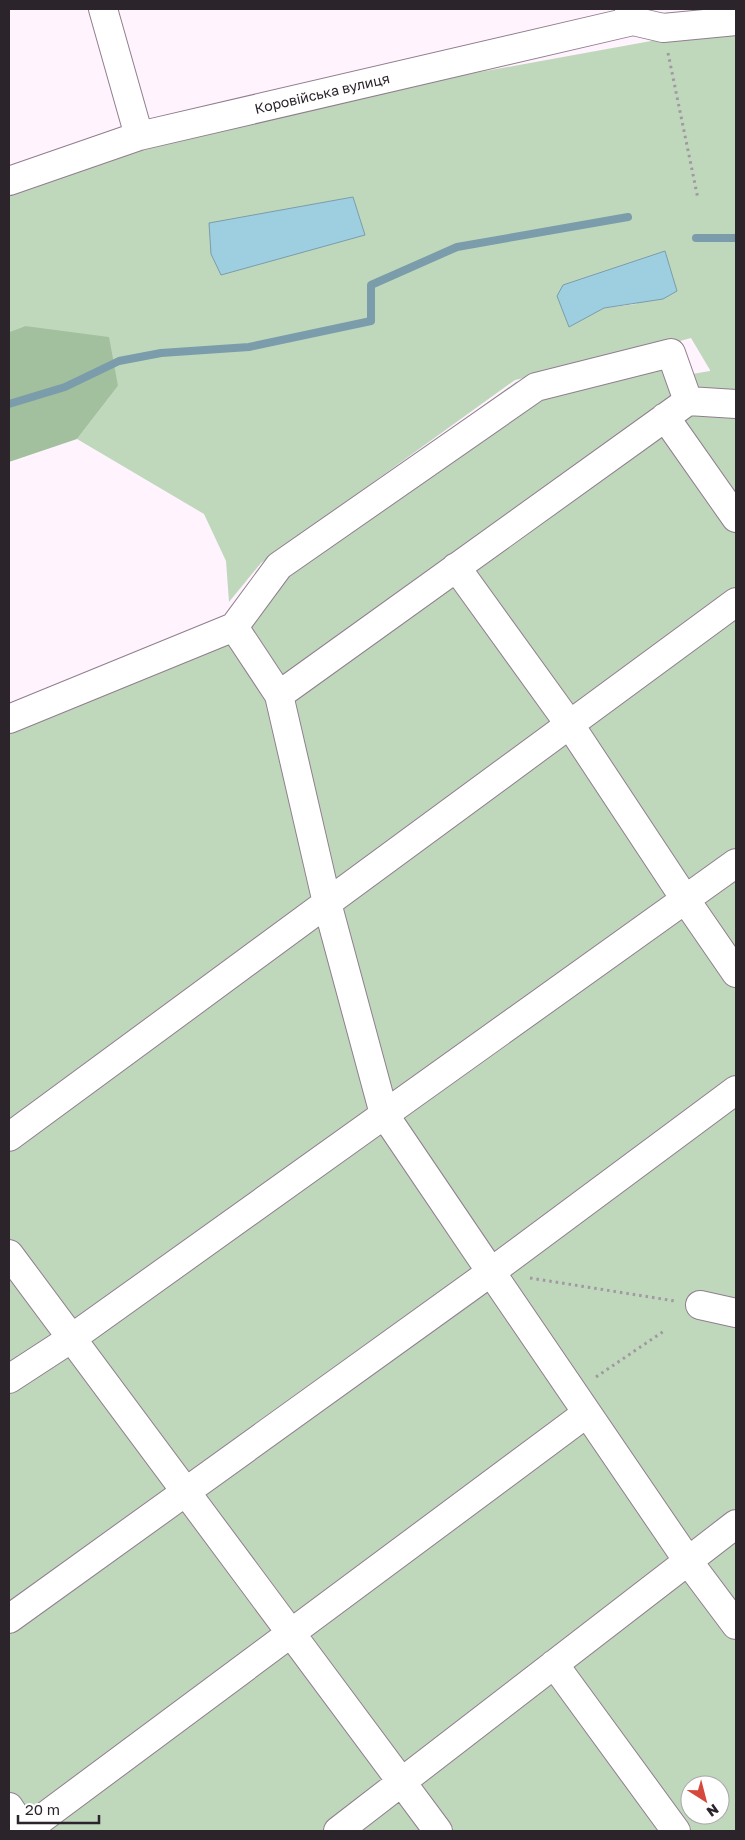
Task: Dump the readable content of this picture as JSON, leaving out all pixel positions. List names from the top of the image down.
{
  "streets": {
    "street": ["Коровійська вулиця"]
  },
  "scale_bar": "20 m",
  "north": "bottom right"
}
